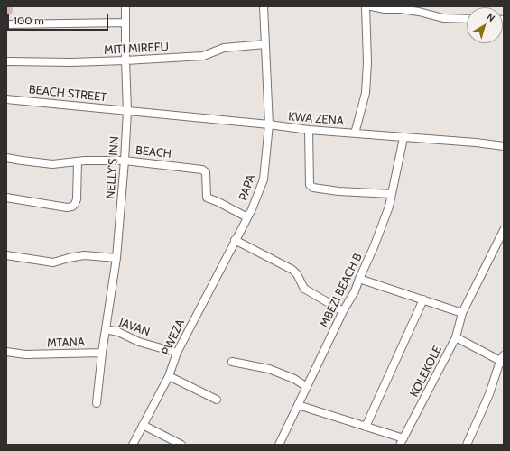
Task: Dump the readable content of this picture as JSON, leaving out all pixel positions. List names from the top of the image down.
{
  "streets": {
    "street": [
      "MITI MIREFU",
      "BEACH STREET",
      "KWA ZENA",
      "BEACH",
      "NELLY'S INN",
      "PAPA",
      "MBEZI BEACH B",
      "JAVAN",
      "PWEZA",
      "MTANA",
      "KOLEKOLE"
    ]
  },
  "crossings": [
    ["MITI MIREFU", "NELLY'S INN"],
    ["MITI MIREFU", "PAPA"],
    ["BEACH STREET", "KWA ZENA"],
    ["BEACH STREET", "NELLY'S INN"],
    ["KWA ZENA", "NELLY'S INN"],
    ["KWA ZENA", "PAPA"],
    ["KWA ZENA", "MBEZI BEACH B"],
    ["BEACH", "NELLY'S INN"],
    ["BEACH", "PAPA"],
    ["NELLY'S INN", "JAVAN"],
    ["NELLY'S INN", "MTANA"],
    ["PAPA", "PWEZA"],
    ["MBEZI BEACH B", "KOLEKOLE"],
    ["JAVAN", "PWEZA"],
    ["JAVAN", "MTANA"]
  ],
  "scale_bar": "100 m",
  "north": "top right"
}
